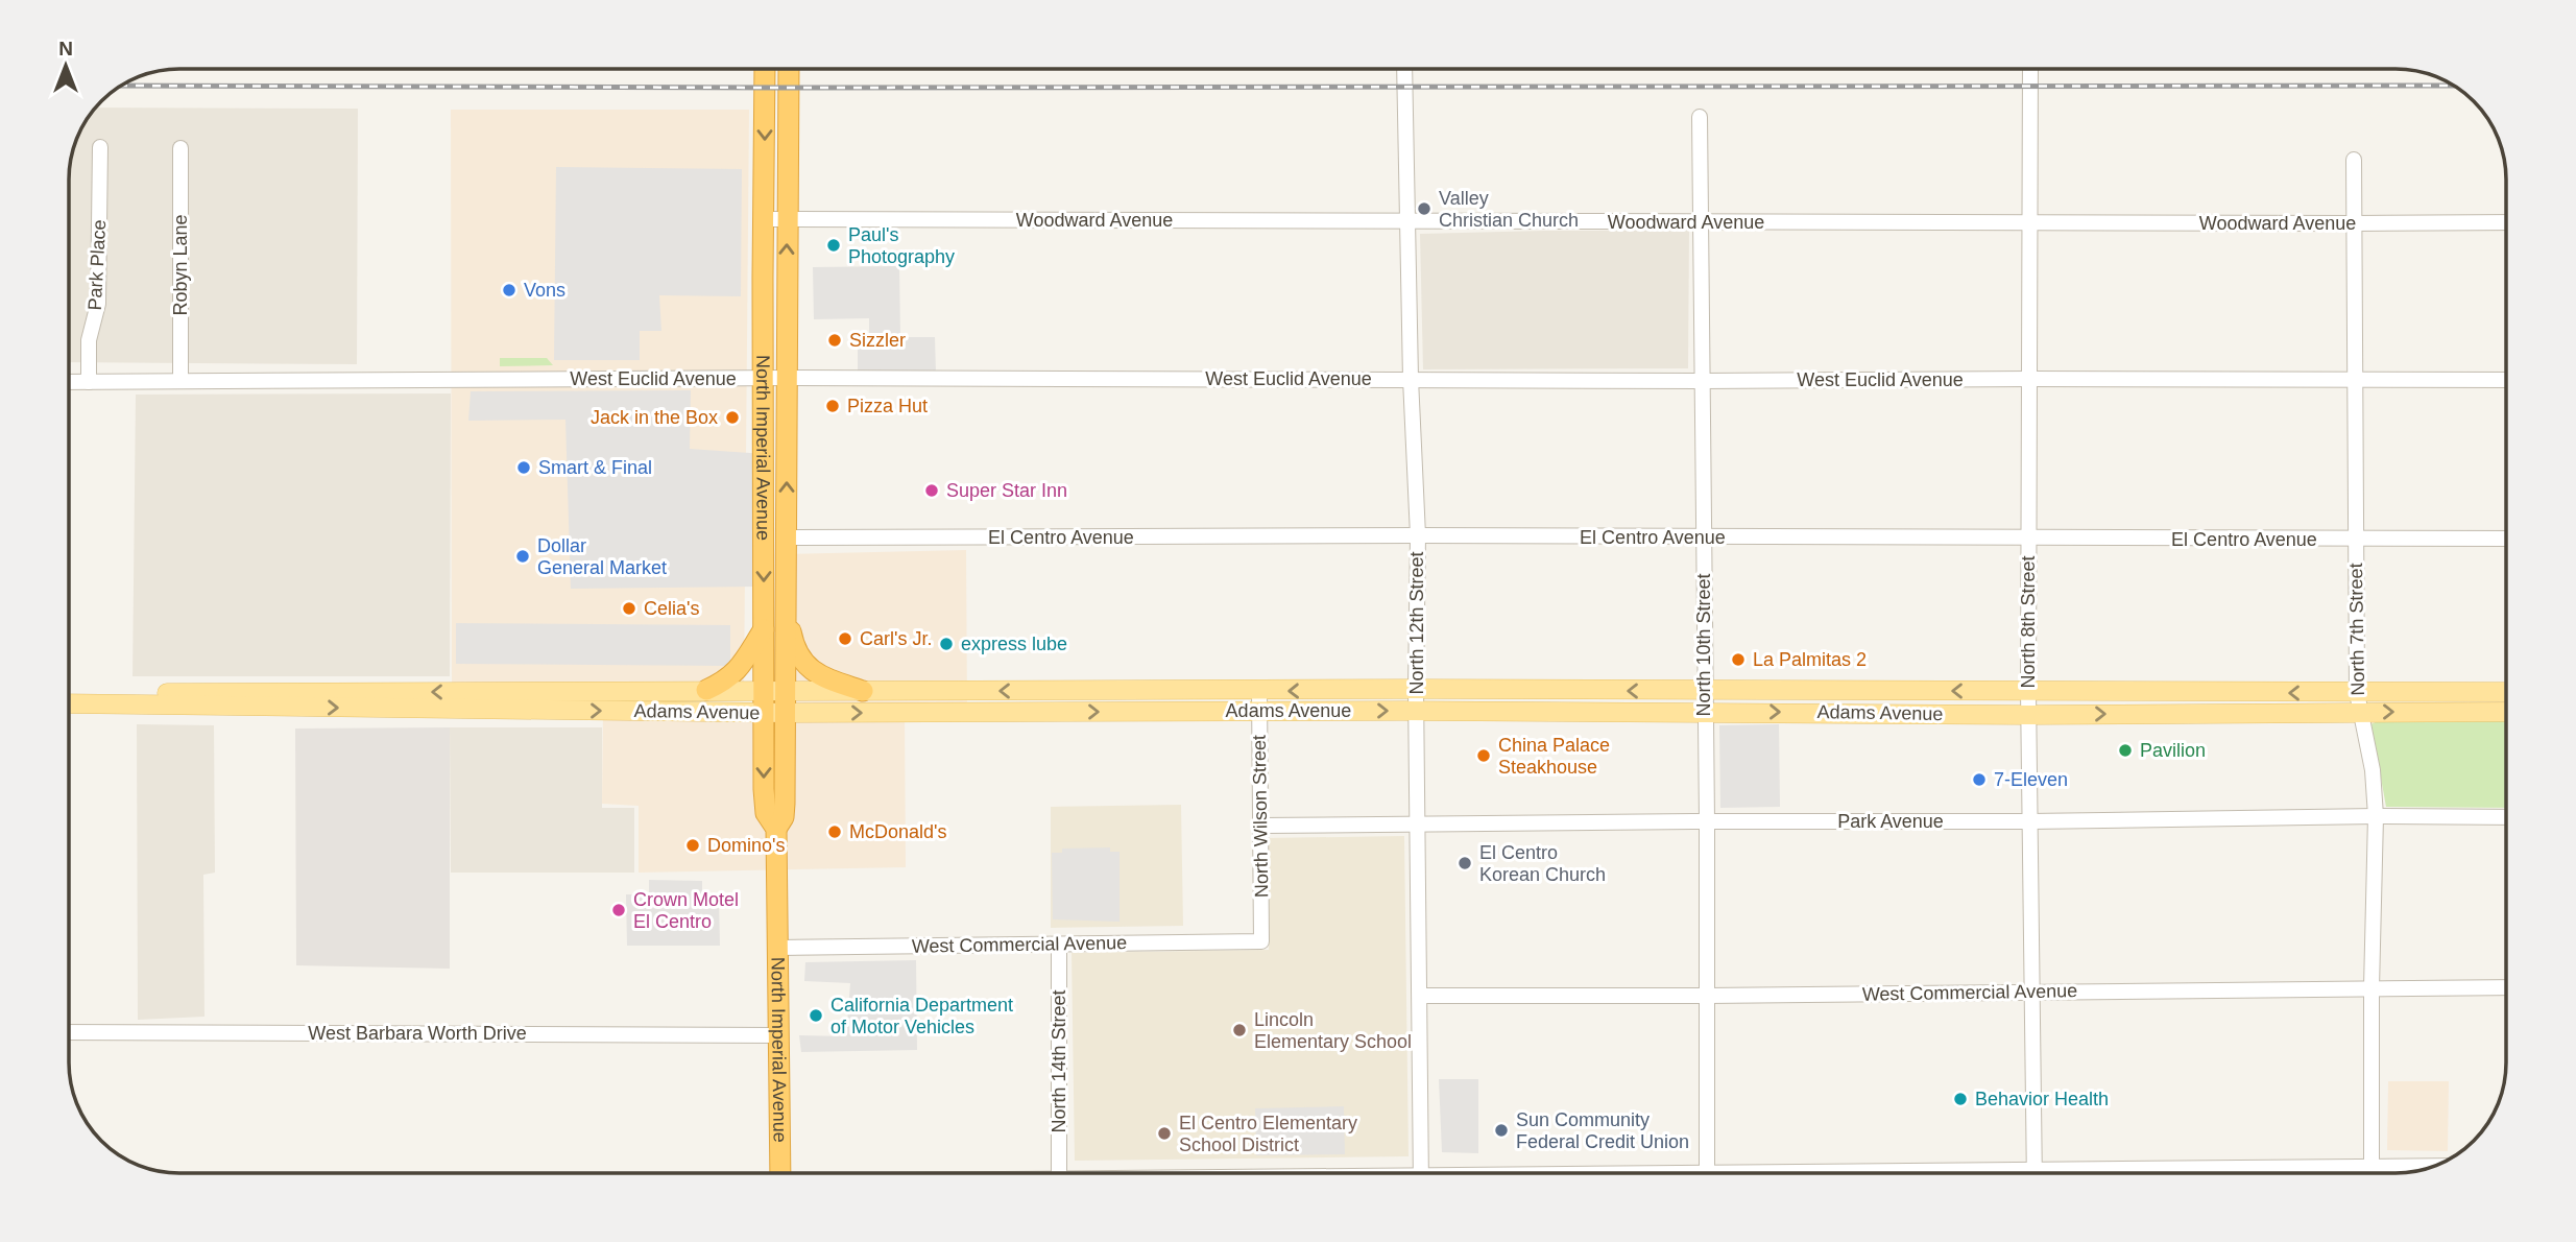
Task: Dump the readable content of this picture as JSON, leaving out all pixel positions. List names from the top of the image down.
{
  "streets": {
    "highway": ["North Imperial Avenue"],
    "main road": ["Adams Avenue"],
    "street": [
      "Woodward Avenue",
      "Park Place",
      "Robyn Lane",
      "West Euclid Avenue",
      "El Centro Avenue",
      "North 8th Street",
      "North 12th Street",
      "North 7th Street",
      "North 10th Street",
      "North Wilson Street",
      "Park Avenue",
      "West Commercial Avenue",
      "West Barbara Worth Drive",
      "North 14th Street"
    ]
  },
  "crossings": [
    ["Woodward Avenue", "North Imperial Avenue"],
    ["Woodward Avenue", "North 8th Street"],
    ["Woodward Avenue", "North 12th Street"],
    ["Woodward Avenue", "North 7th Street"],
    ["Woodward Avenue", "North 10th Street"],
    ["Park Place", "West Euclid Avenue"],
    ["Robyn Lane", "West Euclid Avenue"],
    ["West Euclid Avenue", "North Imperial Avenue"],
    ["West Euclid Avenue", "North 8th Street"],
    ["West Euclid Avenue", "North 12th Street"],
    ["West Euclid Avenue", "North 7th Street"],
    ["West Euclid Avenue", "North 10th Street"],
    ["North Imperial Avenue", "El Centro Avenue"],
    ["North Imperial Avenue", "Adams Avenue"],
    ["North Imperial Avenue", "West Commercial Avenue"],
    ["North Imperial Avenue", "West Barbara Worth Drive"],
    ["El Centro Avenue", "North 8th Street"],
    ["El Centro Avenue", "North 12th Street"],
    ["El Centro Avenue", "North 7th Street"],
    ["El Centro Avenue", "North 10th Street"],
    ["North 8th Street", "Adams Avenue"],
    ["North 8th Street", "Park Avenue"],
    ["North 8th Street", "West Commercial Avenue"],
    ["North 12th Street", "Adams Avenue"],
    ["North 12th Street", "Park Avenue"],
    ["North 12th Street", "West Commercial Avenue"],
    ["North 7th Street", "Adams Avenue"],
    ["North 7th Street", "Park Avenue"],
    ["North 7th Street", "West Commercial Avenue"],
    ["North 10th Street", "Adams Avenue"],
    ["North 10th Street", "Park Avenue"],
    ["North 10th Street", "West Commercial Avenue"],
    ["Adams Avenue", "North Wilson Street"],
    ["North Wilson Street", "Park Avenue"],
    ["North Wilson Street", "West Commercial Avenue"],
    ["West Commercial Avenue", "North 14th Street"]
  ],
  "places": [
    "Valley Christian Church",
    "Paul's Photography",
    "Vons",
    "Sizzler",
    "Pizza Hut",
    "Jack in the Box",
    "Smart & Final",
    "Super Star Inn",
    "Dollar General Market",
    "Celia's",
    "Carl's Jr.",
    "express lube",
    "La Palmitas 2",
    "Pavilion",
    "China Palace Steakhouse",
    "7-Eleven",
    "McDonald's",
    "Domino's",
    "El Centro Korean Church",
    "Crown Motel El Centro",
    "California Department of Motor Vehicles",
    "Lincoln Elementary School",
    "Behavior Health",
    "Sun Community Federal Credit Union",
    "El Centro Elementary School District"
  ],
  "north": "top"
}
